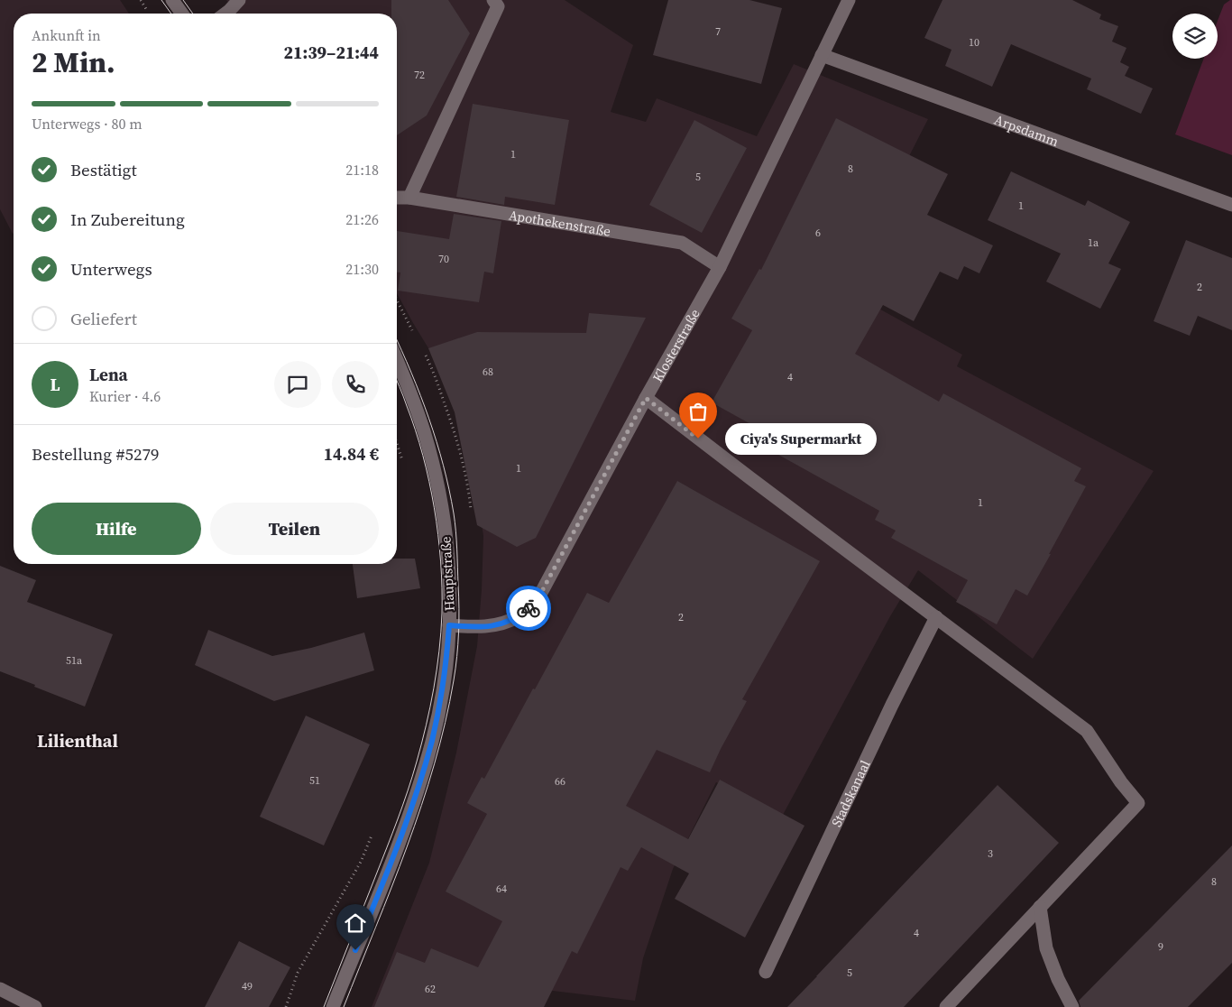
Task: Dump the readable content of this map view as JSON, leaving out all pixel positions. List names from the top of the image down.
{
  "streets": {
    "street": [
      "Arpsdamm",
      "Apothekenstraße",
      "Klosterstraße",
      "Hauptstraße",
      "Stadskanaal"
    ]
  },
  "crossings": [
    ["Arpsdamm", "Klosterstraße"],
    ["Apothekenstraße", "Klosterstraße"],
    ["Klosterstraße", "Hauptstraße"]
  ],
  "districts": ["Lilienthal"],
  "places": ["Ciya's Supermarkt"],
  "house_numbers": [
    "7",
    "10",
    "72",
    "1",
    "8",
    "5",
    "1",
    "6",
    "1a",
    "70",
    "2",
    "68",
    "4",
    "1",
    "1",
    "2",
    "51a",
    "51",
    "66",
    "3",
    "8",
    "64",
    "4",
    "9",
    "5",
    "49",
    "62"
  ],
  "page": {
    "heading": ["2 Min.", "Ankunft in", "21:39–21:44"],
    "panel": [
      "Lena",
      "Kurier · 4.6",
      "Bestellung #5279",
      "14.84 €"
    ],
    "bar": "Unterwegs · 80 m",
    "list": [
      ["Bestätigt", "21:18"],
      ["In Zubereitung", "21:26"],
      ["Unterwegs", "21:30"],
      "Geliefert"
    ],
    "round": "L",
    "bubble": "Ciya's Supermarkt",
    "buttons": ["Hilfe", "Teilen"]
  }
}
